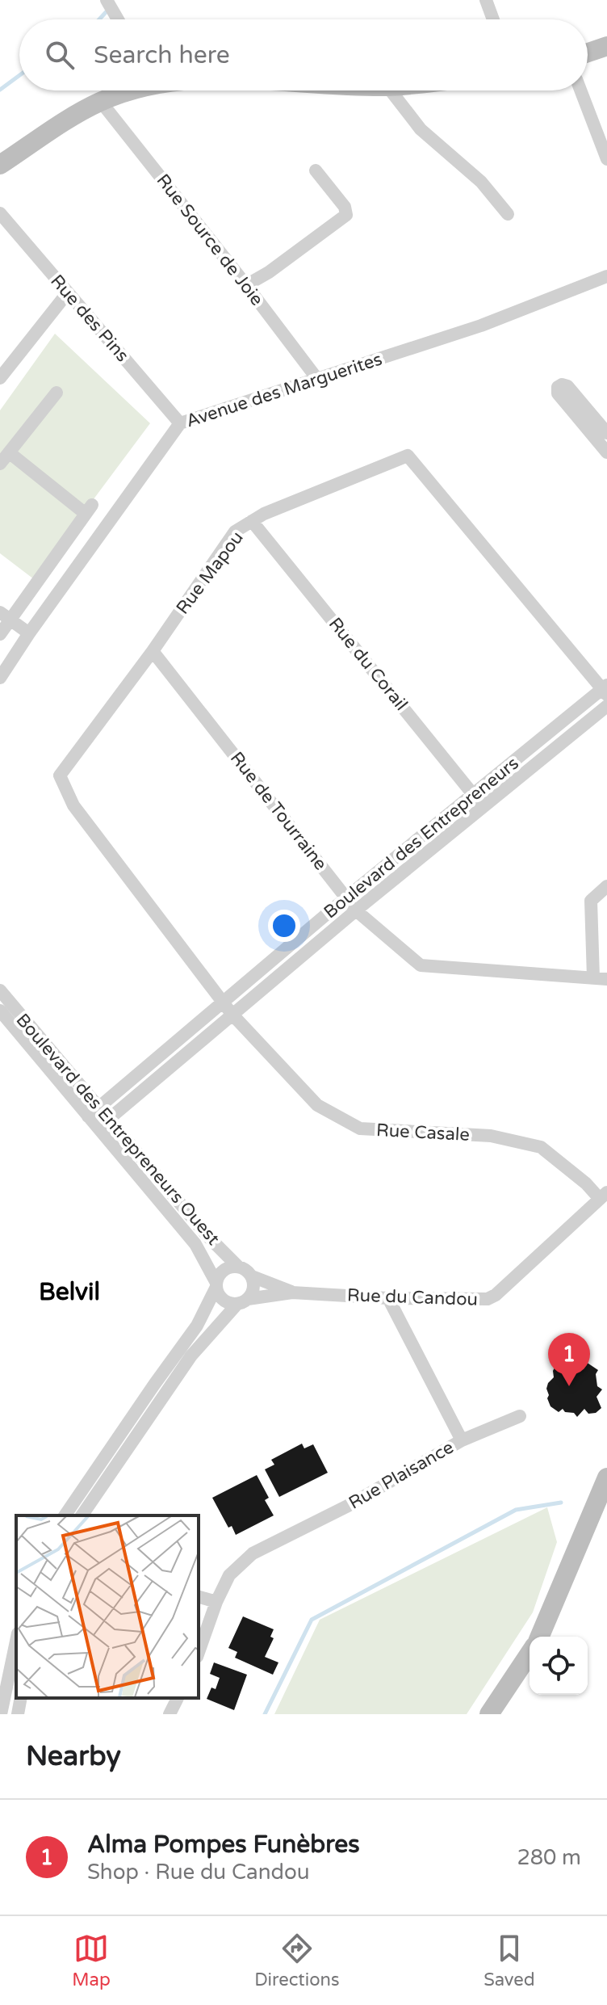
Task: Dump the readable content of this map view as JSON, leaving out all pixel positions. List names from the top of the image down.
{
  "streets": {
    "street": [
      "Rue Source de Joie",
      "Rue des Pins",
      "Avenue des Marguerites",
      "Rue Mapou",
      "Rue du Corail",
      "Rue de Tourraine",
      "Boulevard des Entrepreneurs",
      "Boulevard des Entrepreneurs Ouest",
      "Rue Casale",
      "Rue du Candou",
      "Rue Plaisance"
    ]
  },
  "crossings": [
    ["Rue Source de Joie", "Avenue des Marguerites"],
    ["Rue des Pins", "Avenue des Marguerites"],
    ["Rue Mapou", "Rue du Corail"],
    ["Rue Mapou", "Rue de Tourraine"],
    ["Rue Mapou", "Boulevard des Entrepreneurs"],
    ["Rue Mapou", "Rue Casale"],
    ["Rue du Corail", "Boulevard des Entrepreneurs"],
    ["Rue de Tourraine", "Boulevard des Entrepreneurs"],
    ["Boulevard des Entrepreneurs", "Boulevard des Entrepreneurs Ouest"],
    ["Boulevard des Entrepreneurs", "Rue Casale"],
    ["Boulevard des Entrepreneurs Ouest", "Rue du Candou"],
    ["Rue Casale", "Rue du Candou"],
    ["Rue du Candou", "Rue Plaisance"]
  ],
  "districts": ["Belvil"],
  "page": {
    "search": "Search here",
    "pins": "1",
    "heading": "Nearby",
    "list": [
      {
        "mark": "1",
        "name": "Alma Pompes Funèbres",
        "note": "Shop · Rue du Candou",
        "value": "280 m"
      }
    ],
    "nav": ["Map", "Directions", "Saved"]
  }
}
